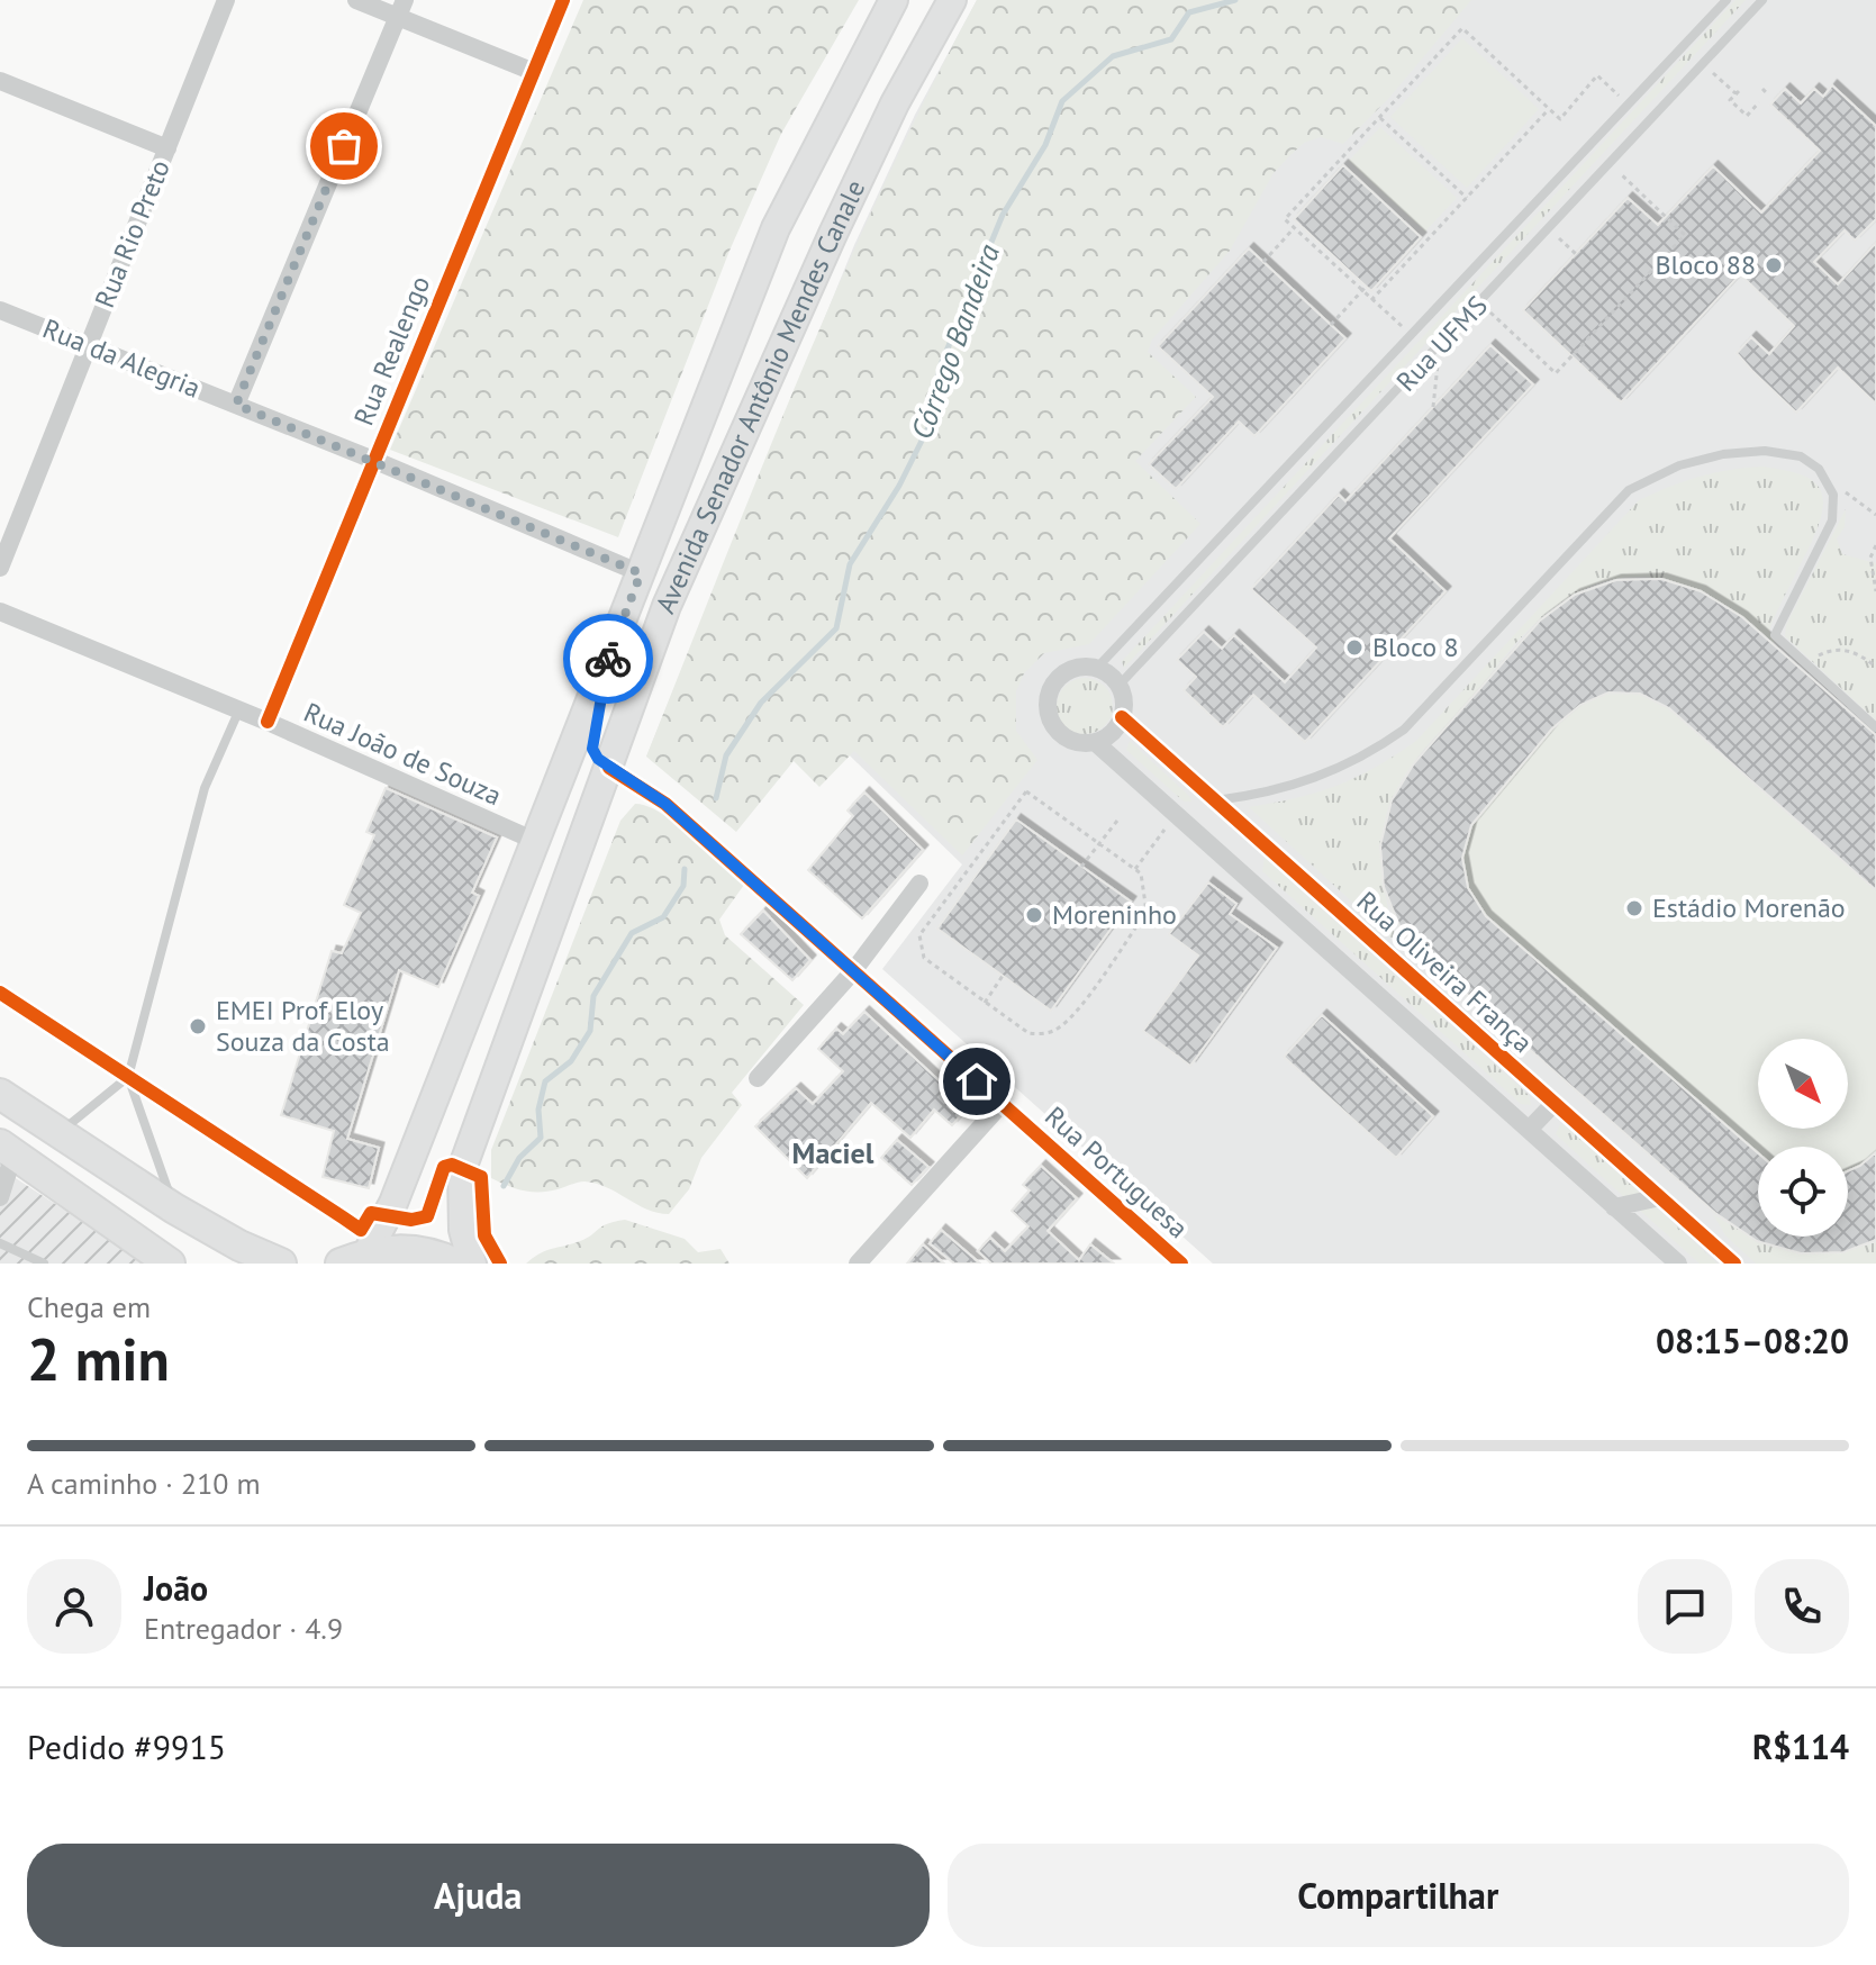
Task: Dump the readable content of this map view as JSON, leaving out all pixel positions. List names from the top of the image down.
{
  "streets": {
    "main road": ["Avenida Senador Antônio Mendes Canale"],
    "street": [
      "Rua Rio Preto",
      "Rua Realengo",
      "Rua da Alegria",
      "Rua João de Souza",
      "Rua Oliveira França",
      "Rua Portuguesa"
    ],
    "lane": ["Rua UFMS"]
  },
  "crossings": [
    ["Rua Rio Preto", "Rua da Alegria"],
    ["Rua UFMS", "Rua Oliveira França"],
    ["Rua Realengo", "Rua da Alegria"],
    ["Rua Realengo", "Rua João de Souza"],
    ["Rua da Alegria", "Avenida Senador Antônio Mendes Canale"],
    ["Avenida Senador Antônio Mendes Canale", "Rua João de Souza"],
    ["Avenida Senador Antônio Mendes Canale", "Rua Portuguesa"]
  ],
  "districts": ["Maciel"],
  "water": ["Córrego Bandeira"],
  "places": [
    "Bloco 88",
    "Bloco 8",
    "Estádio Morenão",
    "Moreninho",
    "EMEI Prof Eloy Souza da Costa"
  ],
  "north": "bottom right",
  "page": {
    "heading": ["2 min", "Chega em", "08:15–08:20"],
    "panel": [
      "João",
      "Entregador · 4.9",
      "Pedido #9915",
      "R$114"
    ],
    "bar": "A caminho · 210 m",
    "buttons": ["Ajuda", "Compartilhar"]
  }
}
